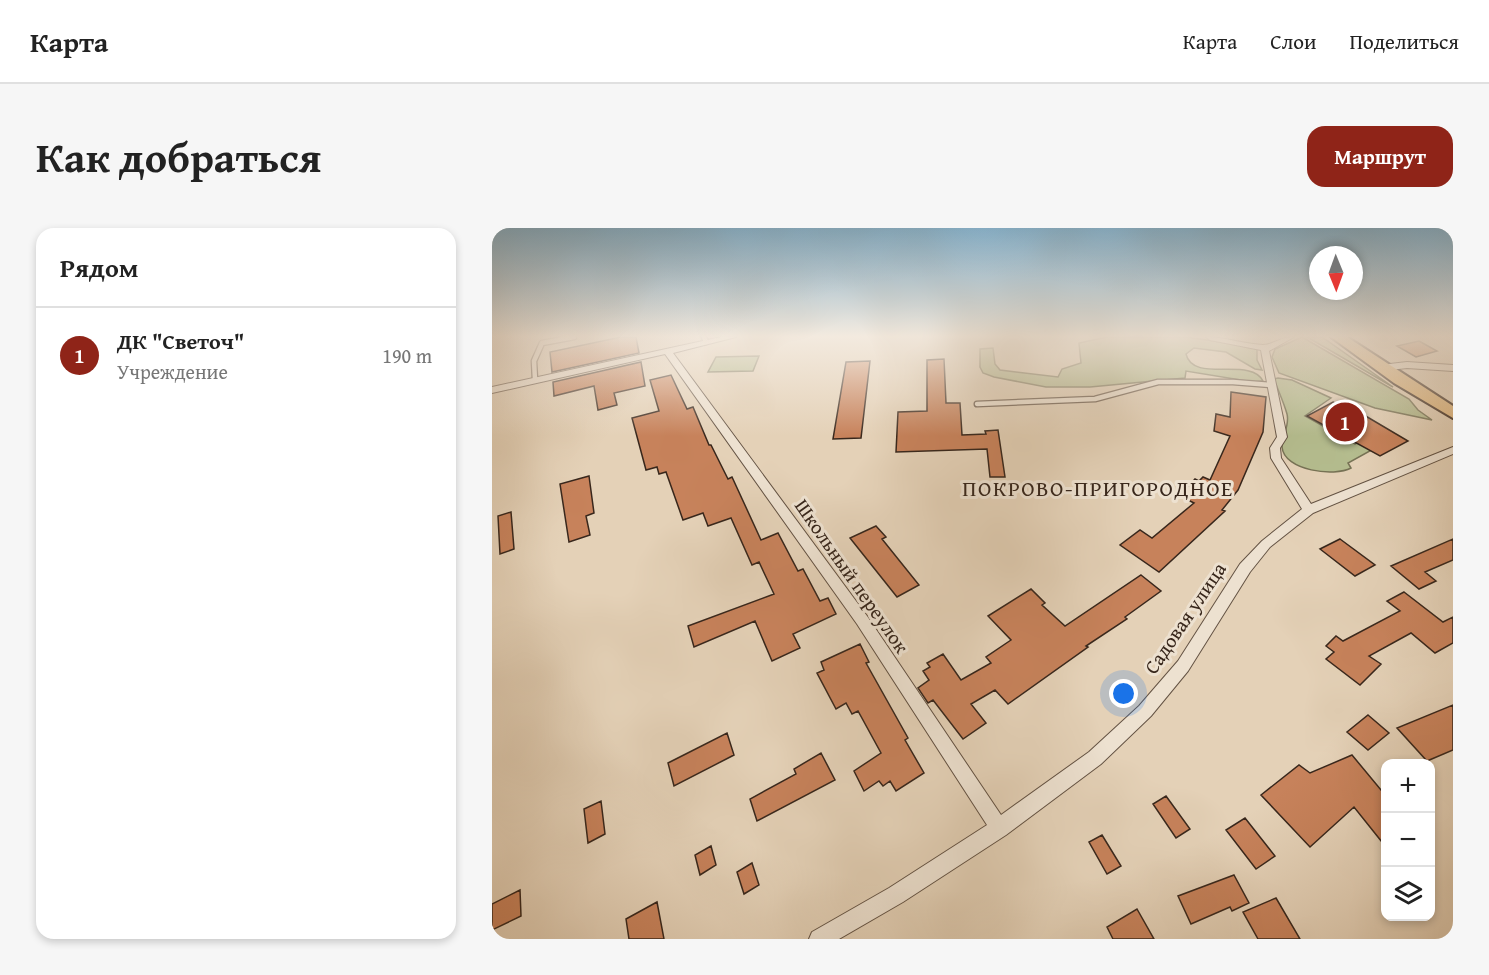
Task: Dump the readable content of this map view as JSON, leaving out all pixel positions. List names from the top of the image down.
{
  "streets": {
    "street": ["Школьный переулок", "Садовая улица"]
  },
  "crossings": [
    ["Школьный переулок", "Садовая улица"]
  ],
  "districts": ["ПОКРОВО-ПРИГОРОДНОЕ"],
  "north": "bottom",
  "page": {
    "header": "Карта",
    "nav": ["Карта", "Слои", "Поделиться"],
    "title": "Как добраться",
    "buttons": "Маршрут",
    "heading": "Рядом",
    "list": [
      {
        "mark": "1",
        "name": "ДК \"Светоч\"",
        "note": "Учреждение",
        "value": "190 m"
      }
    ],
    "pins": "1",
    "map_buttons": ["+", "−"]
  }
}
